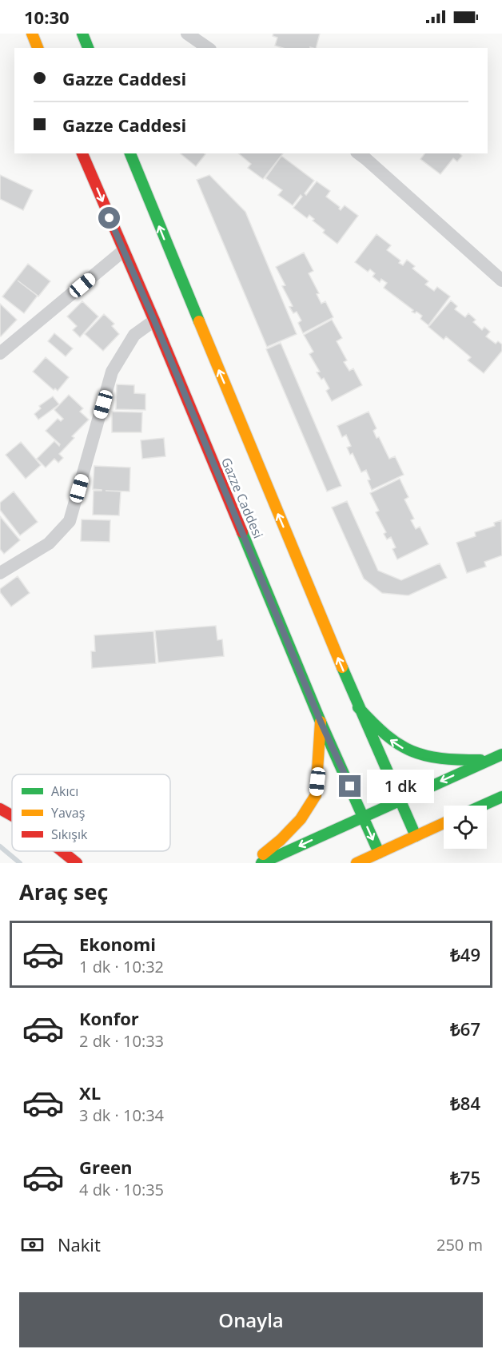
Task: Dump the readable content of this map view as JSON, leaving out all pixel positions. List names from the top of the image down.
{
  "streets": {
    "main road": ["Gazze Caddesi"]
  },
  "legend": ["Akıcı", "Yavaş", "Sıkışık"],
  "page": {
    "status": "10:30",
    "banner": ["Gazze Caddesi", "Gazze Caddesi"],
    "bubble": "1 dk",
    "heading": "Araç seç",
    "list": [
      {
        "name": "Ekonomi",
        "note": "1 dk · 10:32",
        "value": "₺49"
      },
      {
        "name": "Konfor",
        "note": "2 dk · 10:33",
        "value": "₺67"
      },
      {
        "name": "XL",
        "note": "3 dk · 10:34",
        "value": "₺84"
      },
      {
        "name": "Green",
        "note": "4 dk · 10:35",
        "value": "₺75"
      }
    ],
    "pay": ["Nakit", "250 m"],
    "buttons": "Onayla"
  }
}
